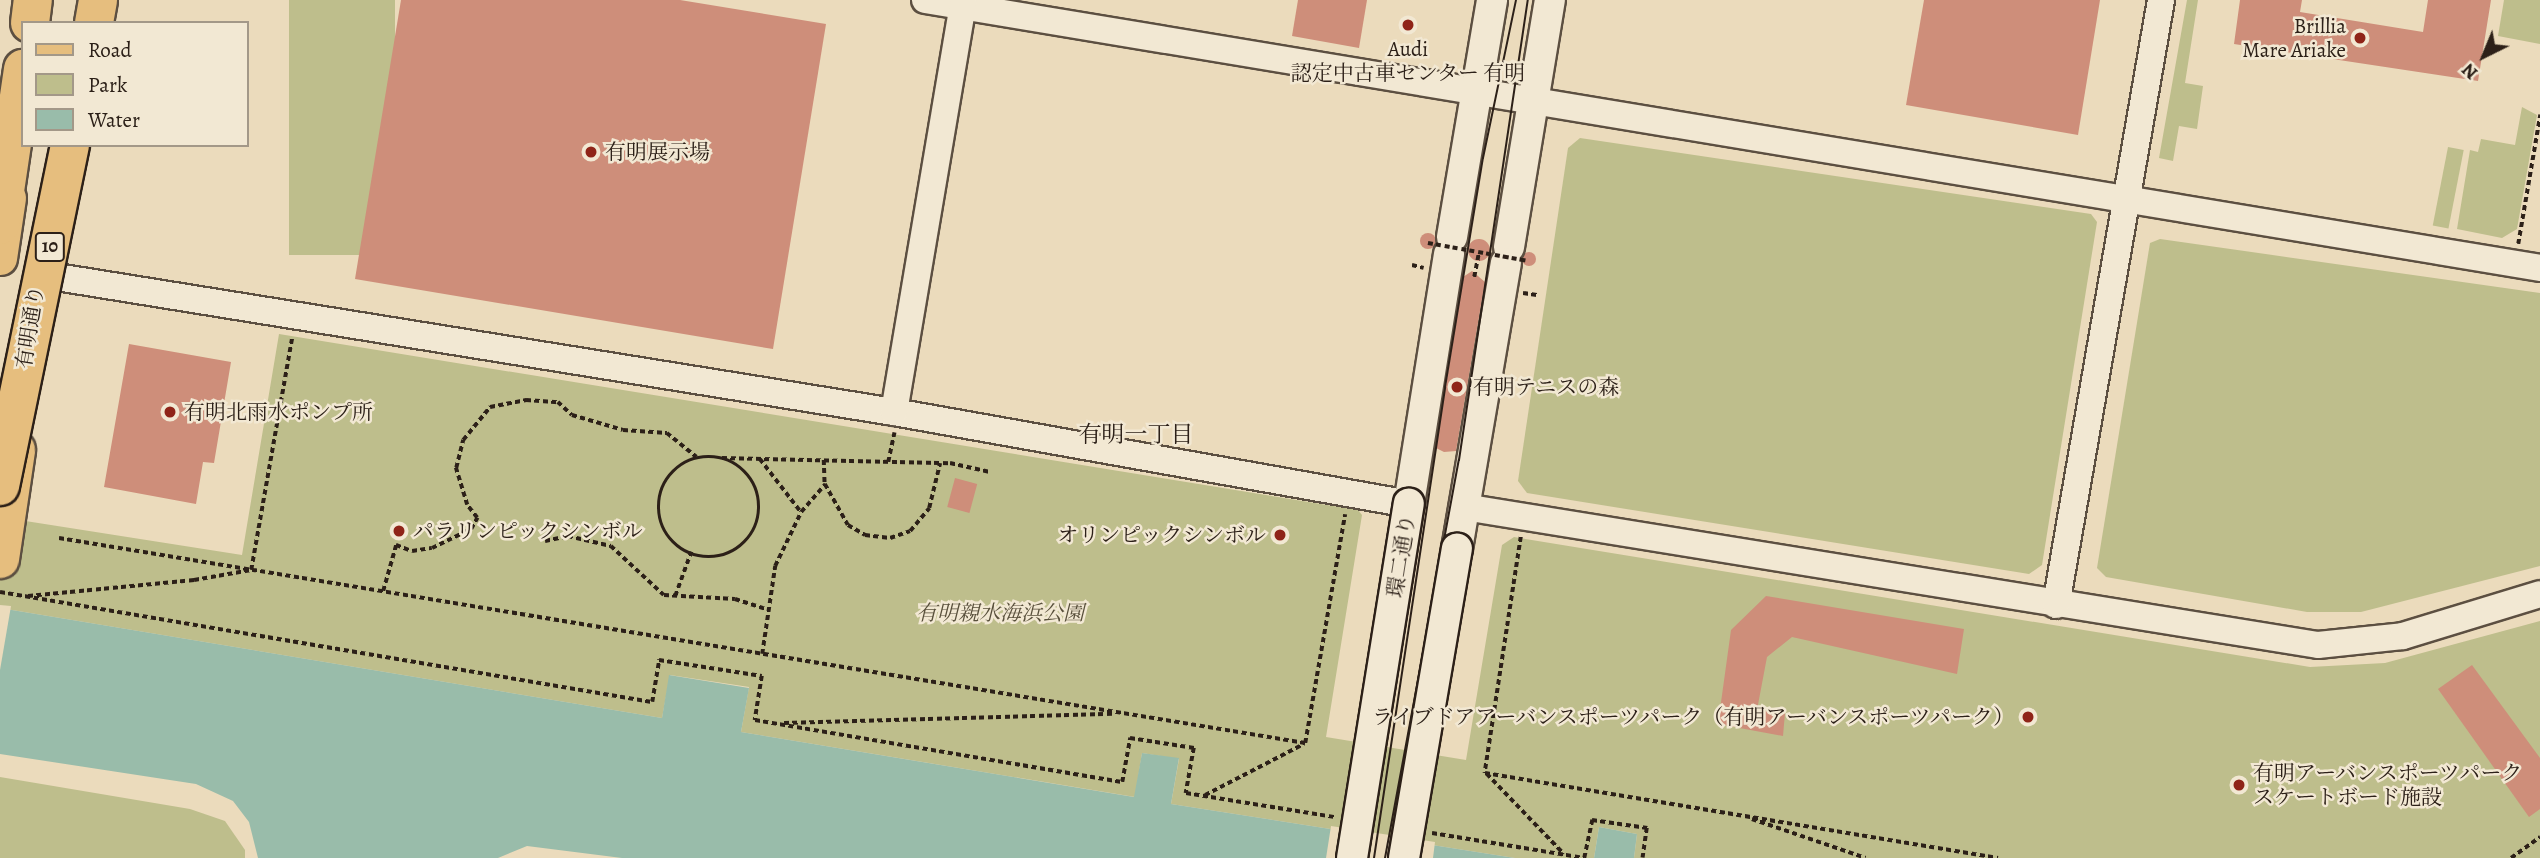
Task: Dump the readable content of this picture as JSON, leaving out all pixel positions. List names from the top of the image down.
{
  "streets": {
    "highway": ["10"],
    "main road": ["有明通り", "環二通り"]
  },
  "districts": ["有明一丁目"],
  "parks": ["有明親水海浜公園"],
  "places": [
    "Audi 認定中古車センター 有明",
    "Brillia Mare Ariake",
    "有明展示場",
    "有明テニスの森",
    "有明北雨水ポンプ所",
    "パラリンピックシンボル",
    "オリンピックシンボル",
    "ライブドアアーバンスポーツパーク（有明アーバンスポーツパーク）",
    "有明アーバンスポーツパーク スケートボード施設"
  ],
  "legend": ["Road", "Park", "Water"],
  "north": "bottom left"
}
